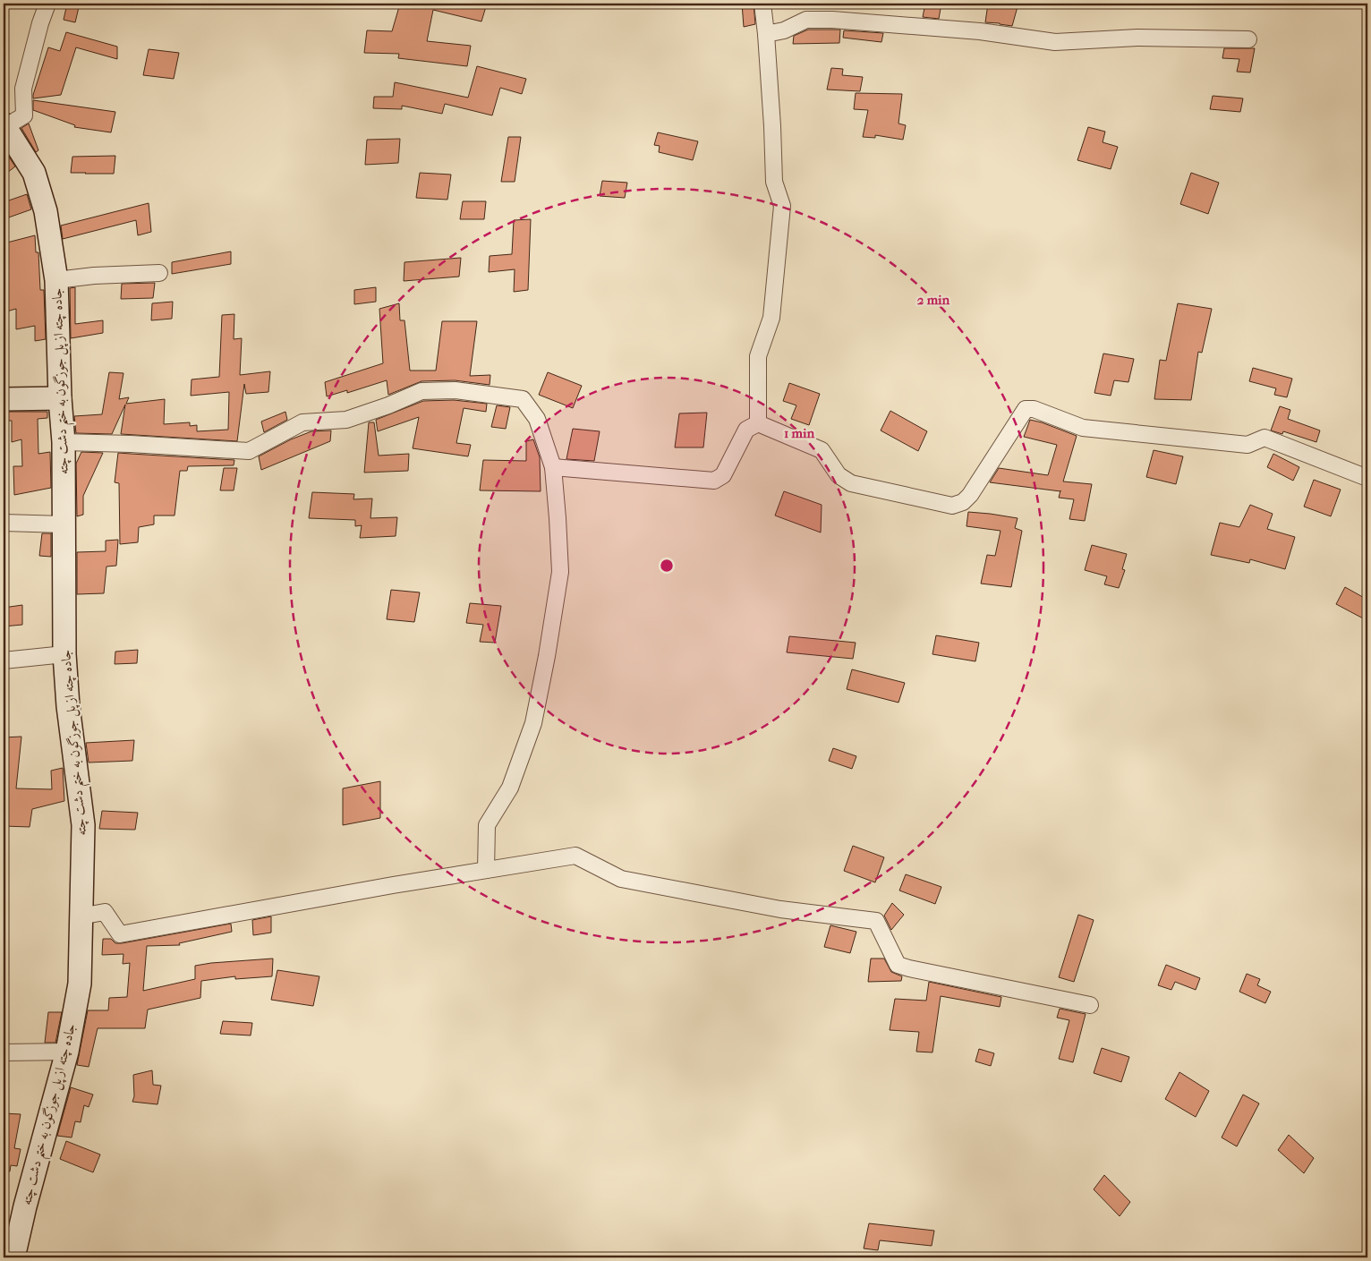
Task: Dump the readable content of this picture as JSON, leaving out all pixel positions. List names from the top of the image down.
{
  "streets": {
    "street": ["جاده چته از پل جوزگون به ختم دشت چته"]
  },
  "rings": ["2 min", "1 min"]
}
